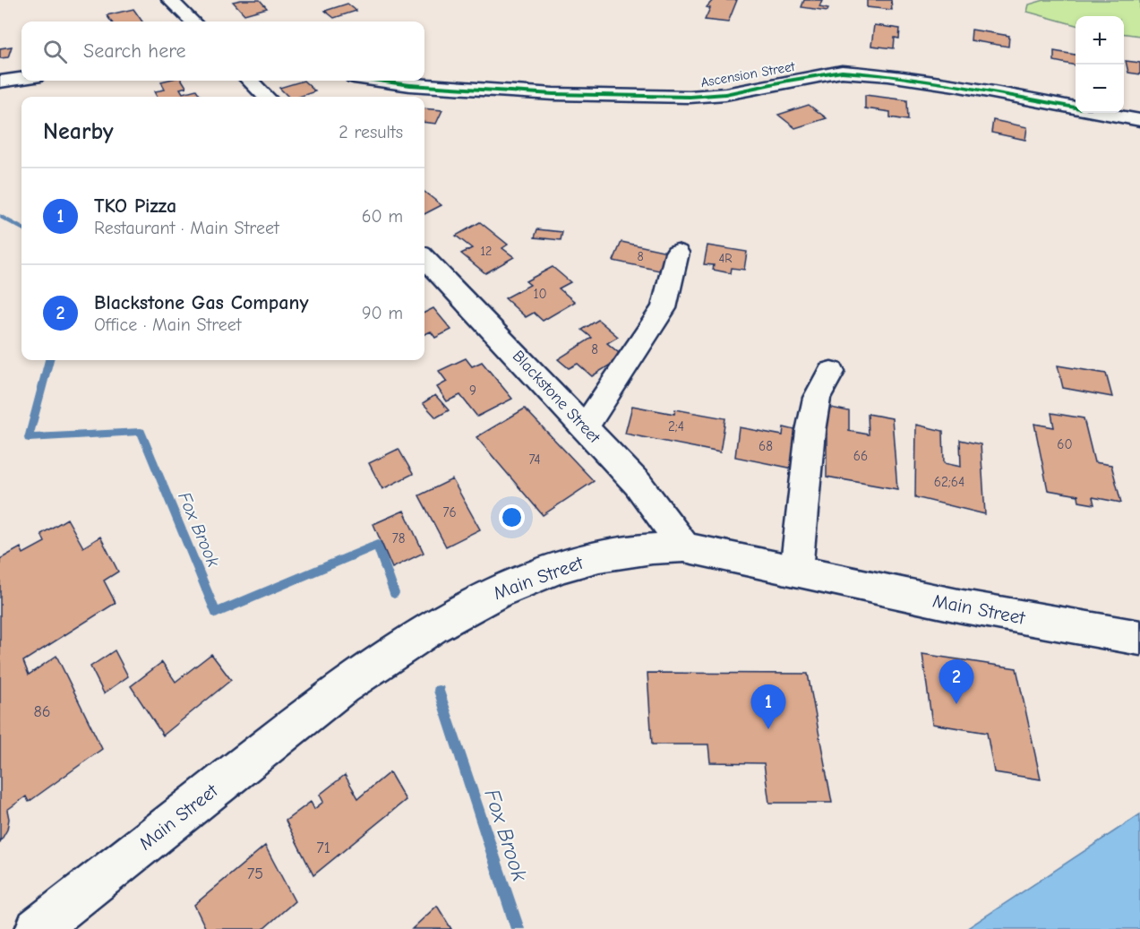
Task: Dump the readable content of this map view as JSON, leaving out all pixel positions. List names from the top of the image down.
{
  "streets": {
    "main road": ["Ascension Street", "Blackstone Street", "Main Street"]
  },
  "crossings": [
    ["Blackstone Street", "Main Street"]
  ],
  "water": ["Fox Brook"],
  "house_numbers": [
    "12",
    "8",
    "4R",
    "10",
    "8",
    "9",
    "2;4",
    "60",
    "68",
    "66",
    "74",
    "62;64",
    "76",
    "78",
    "86",
    "71",
    "75"
  ],
  "page": {
    "map_buttons": ["+", "−"],
    "search": "Search here",
    "heading": ["Nearby", "2 results"],
    "list": [
      {
        "mark": "1",
        "name": "TKO Pizza",
        "note": "Restaurant · Main Street",
        "value": "60 m"
      },
      {
        "mark": "2",
        "name": "Blackstone Gas Company",
        "note": "Office · Main Street",
        "value": "90 m"
      }
    ],
    "pins": ["2", "1"]
  }
}
